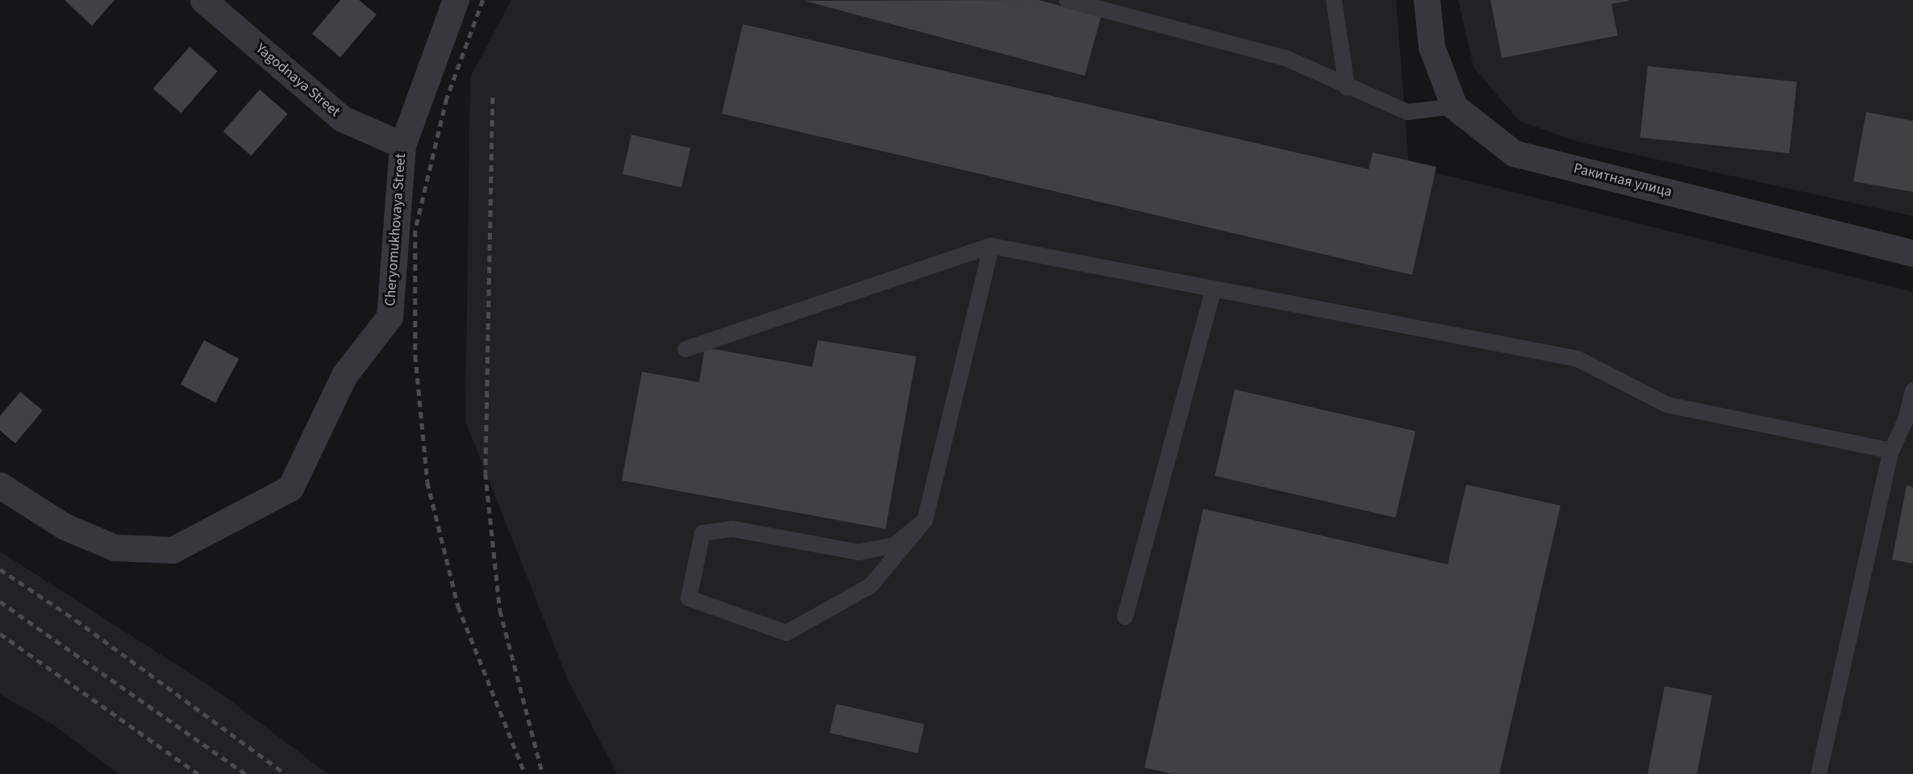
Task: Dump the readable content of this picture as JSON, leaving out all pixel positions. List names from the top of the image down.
{
  "streets": {
    "street": ["Yagodnaya Street", "Ракитная улица", "Cheryomukhovaya Street"]
  },
  "crossings": [
    ["Yagodnaya Street", "Cheryomukhovaya Street"]
  ]
}
